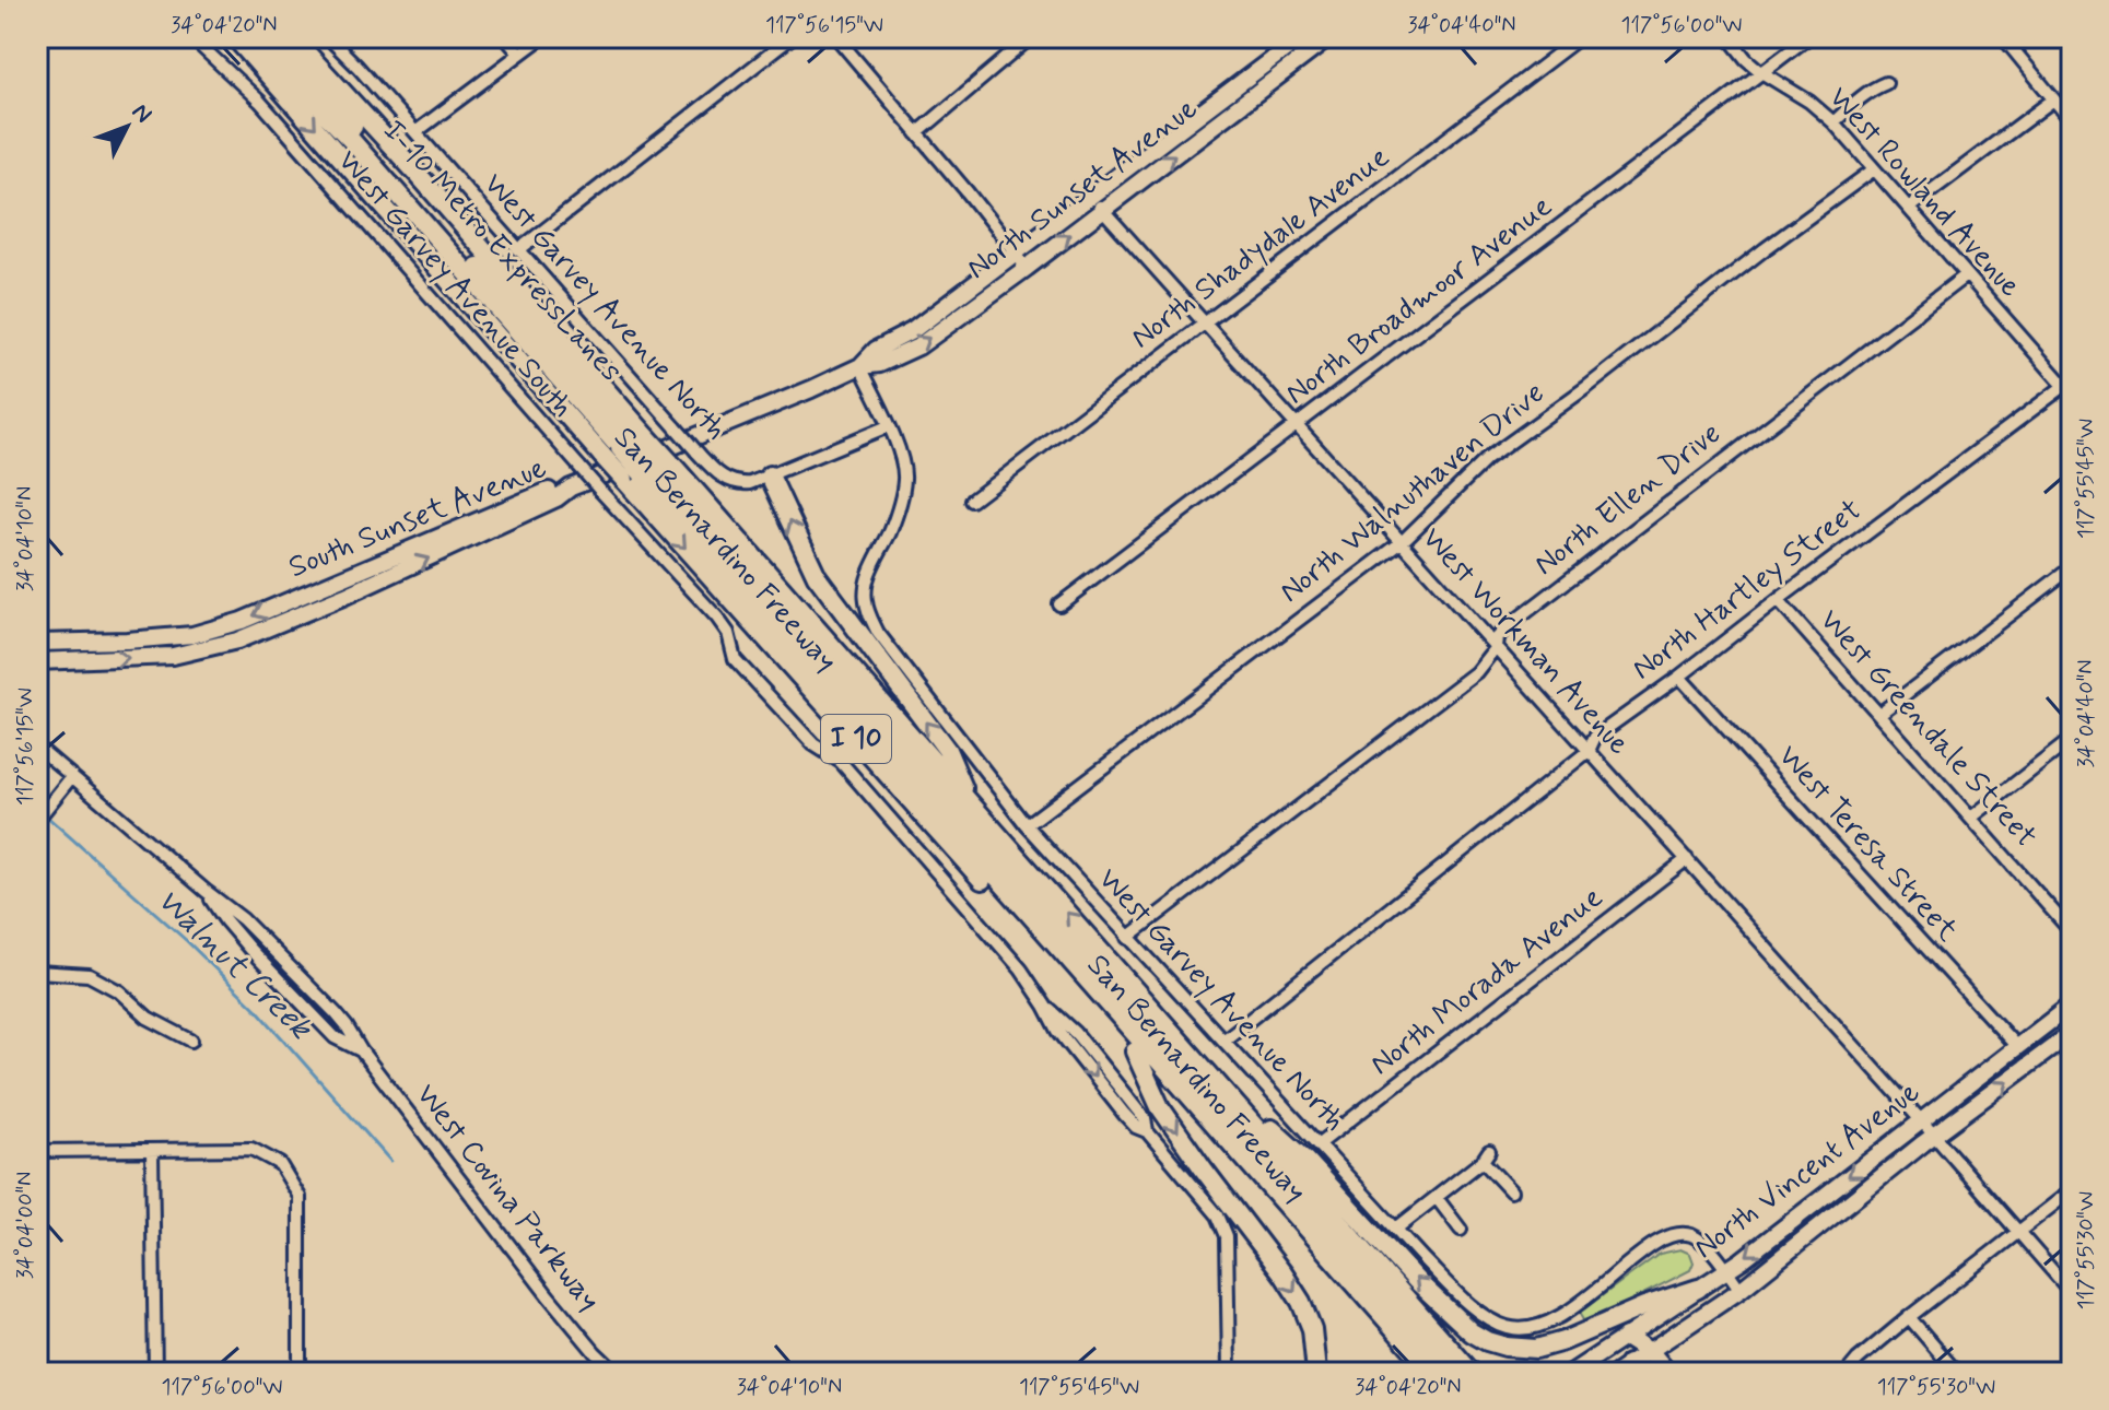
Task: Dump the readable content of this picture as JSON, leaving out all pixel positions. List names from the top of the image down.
{
  "streets": {
    "highway": ["I-10 Metro ExpressLanes", "San Bernardino Freeway", "I 10"],
    "main road": ["North Sunset Avenue", "South Sunset Avenue", "North Vincent Avenue"],
    "street": [
      "West Rowland Avenue",
      "North Shadydale Avenue",
      "West Garvey Avenue South",
      "North Broadmoor Avenue",
      "West Garvey Avenue North",
      "North Walnuthaven Drive",
      "North Ellen Drive",
      "North Hartley Street",
      "West Workman Avenue",
      "West Greendale Street",
      "West Teresa Street",
      "North Morada Avenue",
      "West Covina Parkway"
    ]
  },
  "crossings": [
    ["North Sunset Avenue", "I-10 Metro ExpressLanes"],
    ["North Sunset Avenue", "West Garvey Avenue North"],
    ["North Sunset Avenue", "South Sunset Avenue"],
    ["North Sunset Avenue", "San Bernardino Freeway"],
    ["North Sunset Avenue", "West Workman Avenue"],
    ["West Rowland Avenue", "North Broadmoor Avenue"],
    ["West Rowland Avenue", "North Walnuthaven Drive"],
    ["West Rowland Avenue", "North Ellen Drive"],
    ["West Rowland Avenue", "North Hartley Street"],
    ["North Shadydale Avenue", "West Workman Avenue"],
    ["I-10 Metro ExpressLanes", "San Bernardino Freeway"],
    ["North Broadmoor Avenue", "West Workman Avenue"],
    ["West Garvey Avenue North", "North Walnuthaven Drive"],
    ["West Garvey Avenue North", "North Ellen Drive"],
    ["West Garvey Avenue North", "North Hartley Street"],
    ["West Garvey Avenue North", "North Morada Avenue"],
    ["West Garvey Avenue North", "North Vincent Avenue"],
    ["North Walnuthaven Drive", "West Workman Avenue"],
    ["North Ellen Drive", "West Workman Avenue"],
    ["North Hartley Street", "West Workman Avenue"],
    ["North Hartley Street", "West Greendale Street"],
    ["North Hartley Street", "West Teresa Street"],
    ["West Workman Avenue", "North Morada Avenue"],
    ["West Workman Avenue", "North Vincent Avenue"],
    ["West Teresa Street", "North Vincent Avenue"]
  ],
  "water": ["Walnut Creek"],
  "north": "top right",
  "coordinates": [
    "34°04'20\"N",
    "117°56'15\"W",
    "34°04'40\"N",
    "117°56'00\"W",
    "117°55'45\"W",
    "34°04'10\"N",
    "34°04'00\"N",
    "117°55'30\"W"
  ]
}
